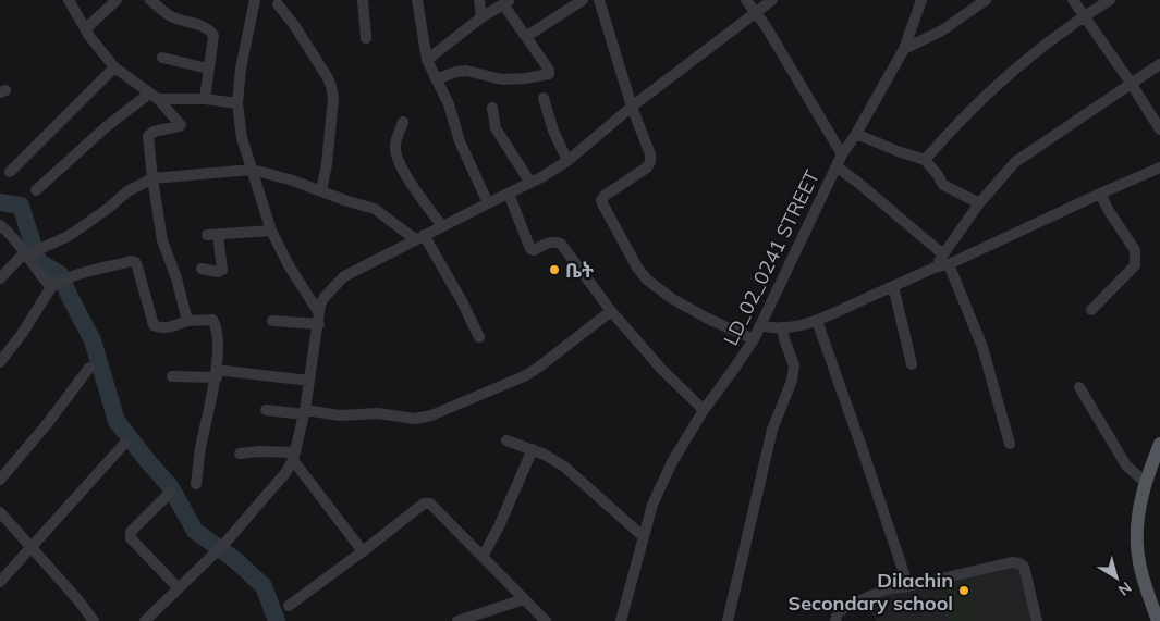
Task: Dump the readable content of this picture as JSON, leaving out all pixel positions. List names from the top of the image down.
{
  "streets": {
    "street": ["LD_02_0241 STREET"]
  },
  "places": ["ቤት", "Dilachin Secondary school"],
  "north": "bottom right"
}
